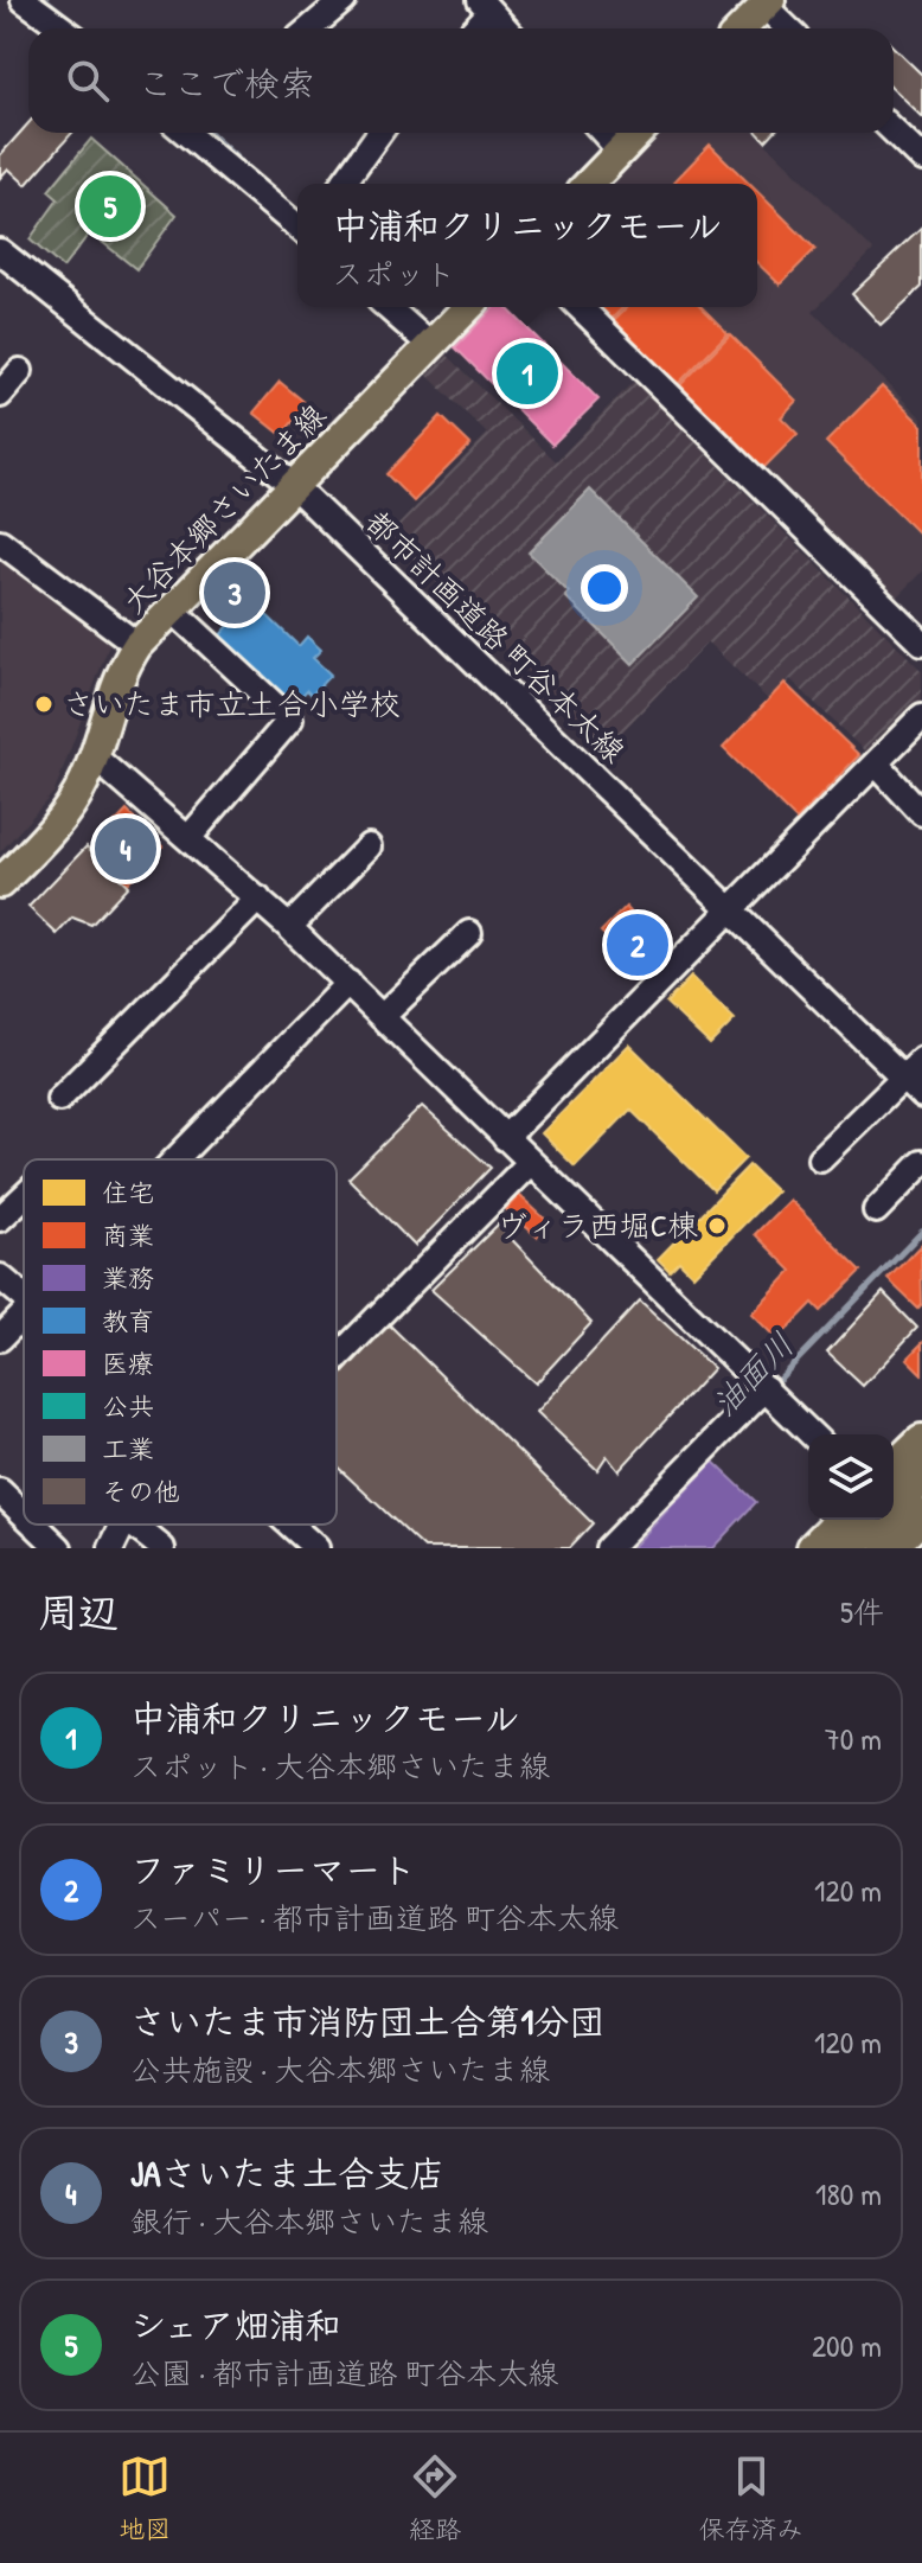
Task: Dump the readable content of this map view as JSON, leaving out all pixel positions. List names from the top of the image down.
{
  "streets": {
    "main road": ["大谷本郷さいたま線"],
    "street": ["都市計画道路 町谷本太線"]
  },
  "crossings": [
    ["大谷本郷さいたま線", "都市計画道路 町谷本太線"]
  ],
  "water": ["油面川"],
  "places": ["さいたま市立土合小学校", "ヴィラ西堀C棟"],
  "legend": [
    "住宅",
    "商業",
    "業務",
    "教育",
    "医療",
    "公共",
    "工業",
    "その他"
  ],
  "page": {
    "search": "ここで検索",
    "pins": [
      "5",
      "1",
      "3",
      "4",
      "2"
    ],
    "popup": ["中浦和クリニックモール", "スポット"],
    "heading": ["周辺", "5件"],
    "list": [
      {
        "mark": "1",
        "name": "中浦和クリニックモール",
        "note": "スポット · 大谷本郷さいたま線",
        "value": "70 m"
      },
      {
        "mark": "2",
        "name": "ファミリーマート",
        "note": "スーパー · 都市計画道路 町谷本太線",
        "value": "120 m"
      },
      {
        "mark": "3",
        "name": "さいたま市消防団土合第1分団",
        "note": "公共施設 · 大谷本郷さいたま線",
        "value": "120 m"
      },
      {
        "mark": "4",
        "name": "JAさいたま土合支店",
        "note": "銀行 · 大谷本郷さいたま線",
        "value": "180 m"
      },
      {
        "mark": "5",
        "name": "シェア畑浦和",
        "note": "公園 · 都市計画道路 町谷本太線",
        "value": "200 m"
      }
    ],
    "nav": ["地図", "経路", "保存済み"]
  }
}
